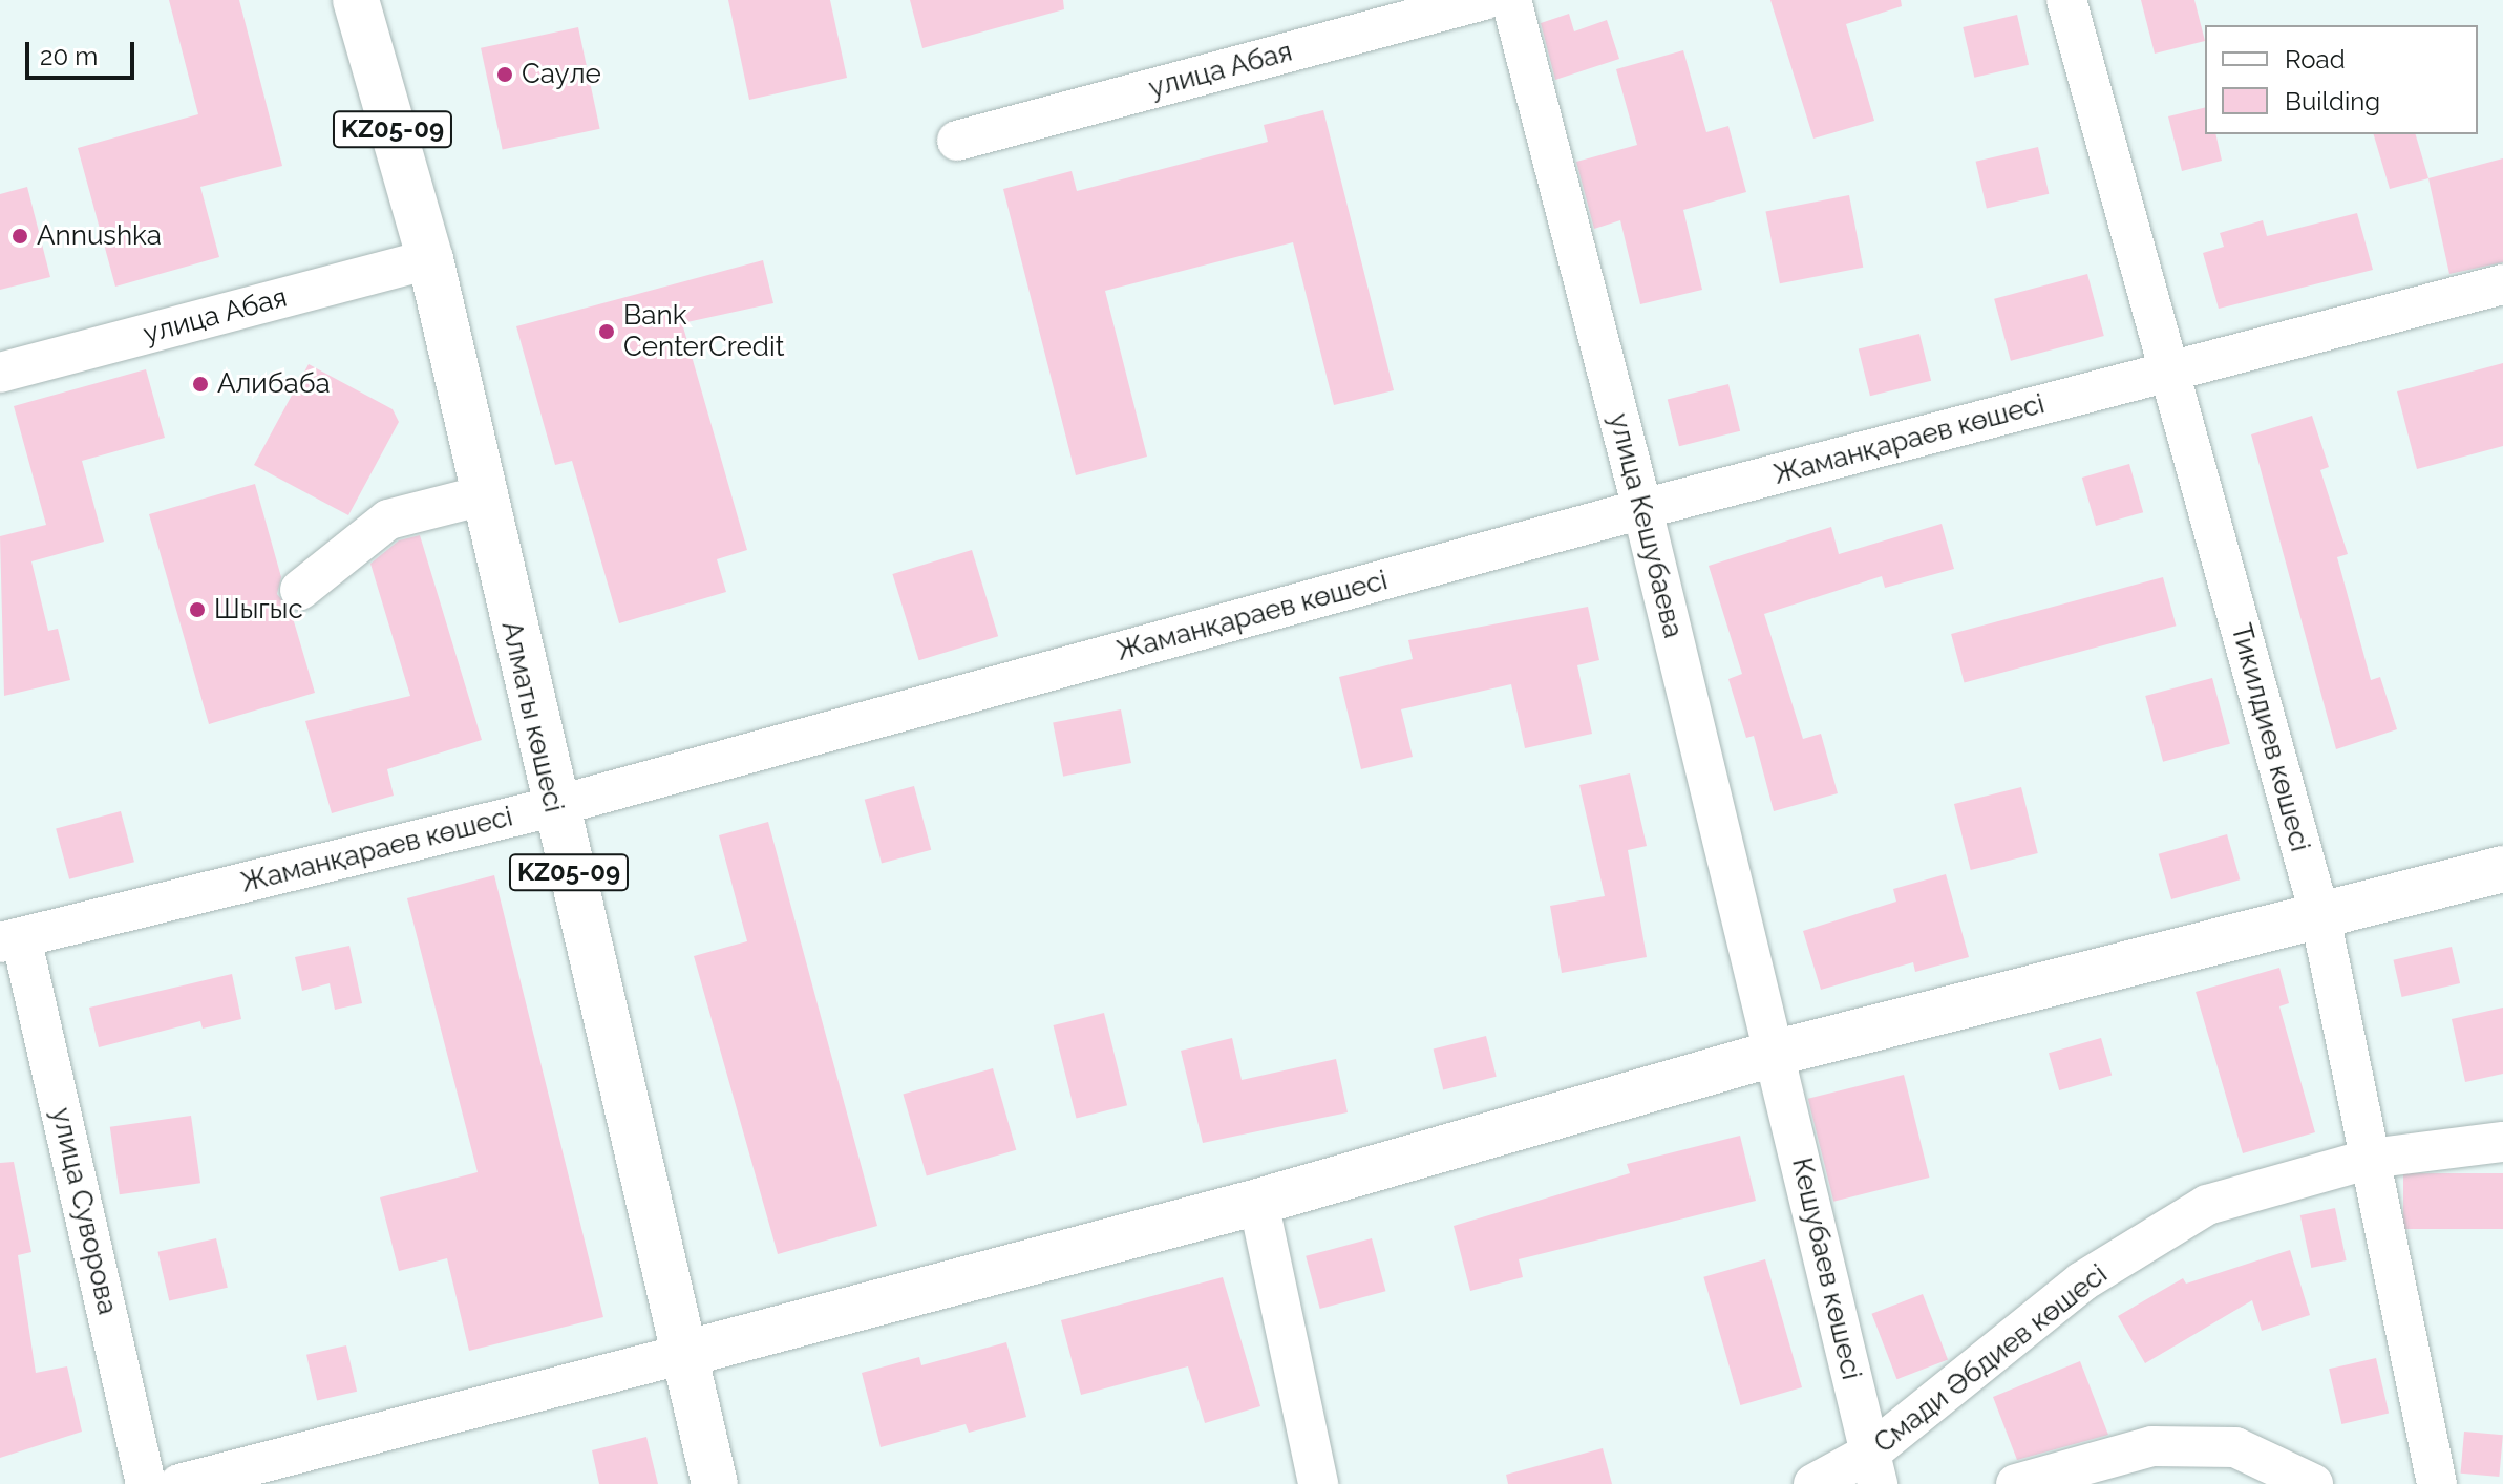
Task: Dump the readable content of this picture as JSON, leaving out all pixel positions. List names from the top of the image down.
{
  "streets": {
    "main road": ["KZ05-09", "Алматы көшесі"],
    "street": [
      "улица Абая",
      "Жаманқараев көшесі",
      "улица Кешубаева",
      "Тикилдиев көшесі",
      "улица Суворова",
      "Кешубаев көшесі",
      "Смади Әбдиев көшесі"
    ]
  },
  "crossings": [
    ["улица Абая", "Алматы көшесі"],
    ["Жаманқараев көшесі", "улица Кешубаева"],
    ["Жаманқараев көшесі", "Алматы көшесі"],
    ["Жаманқараев көшесі", "Тикилдиев көшесі"],
    ["Жаманқараев көшесі", "улица Суворова"],
    ["улица Кешубаева", "Кешубаев көшесі"],
    ["Тикилдиев көшесі", "Смади Әбдиев көшесі"],
    ["Кешубаев көшесі", "Смади Әбдиев көшесі"]
  ],
  "places": [
    "Сауле",
    "Annushka",
    "Bank CenterCredit",
    "Алибаба",
    "Шыгыс"
  ],
  "legend": ["Road", "Building"],
  "scale_bar": "20 m"
}
